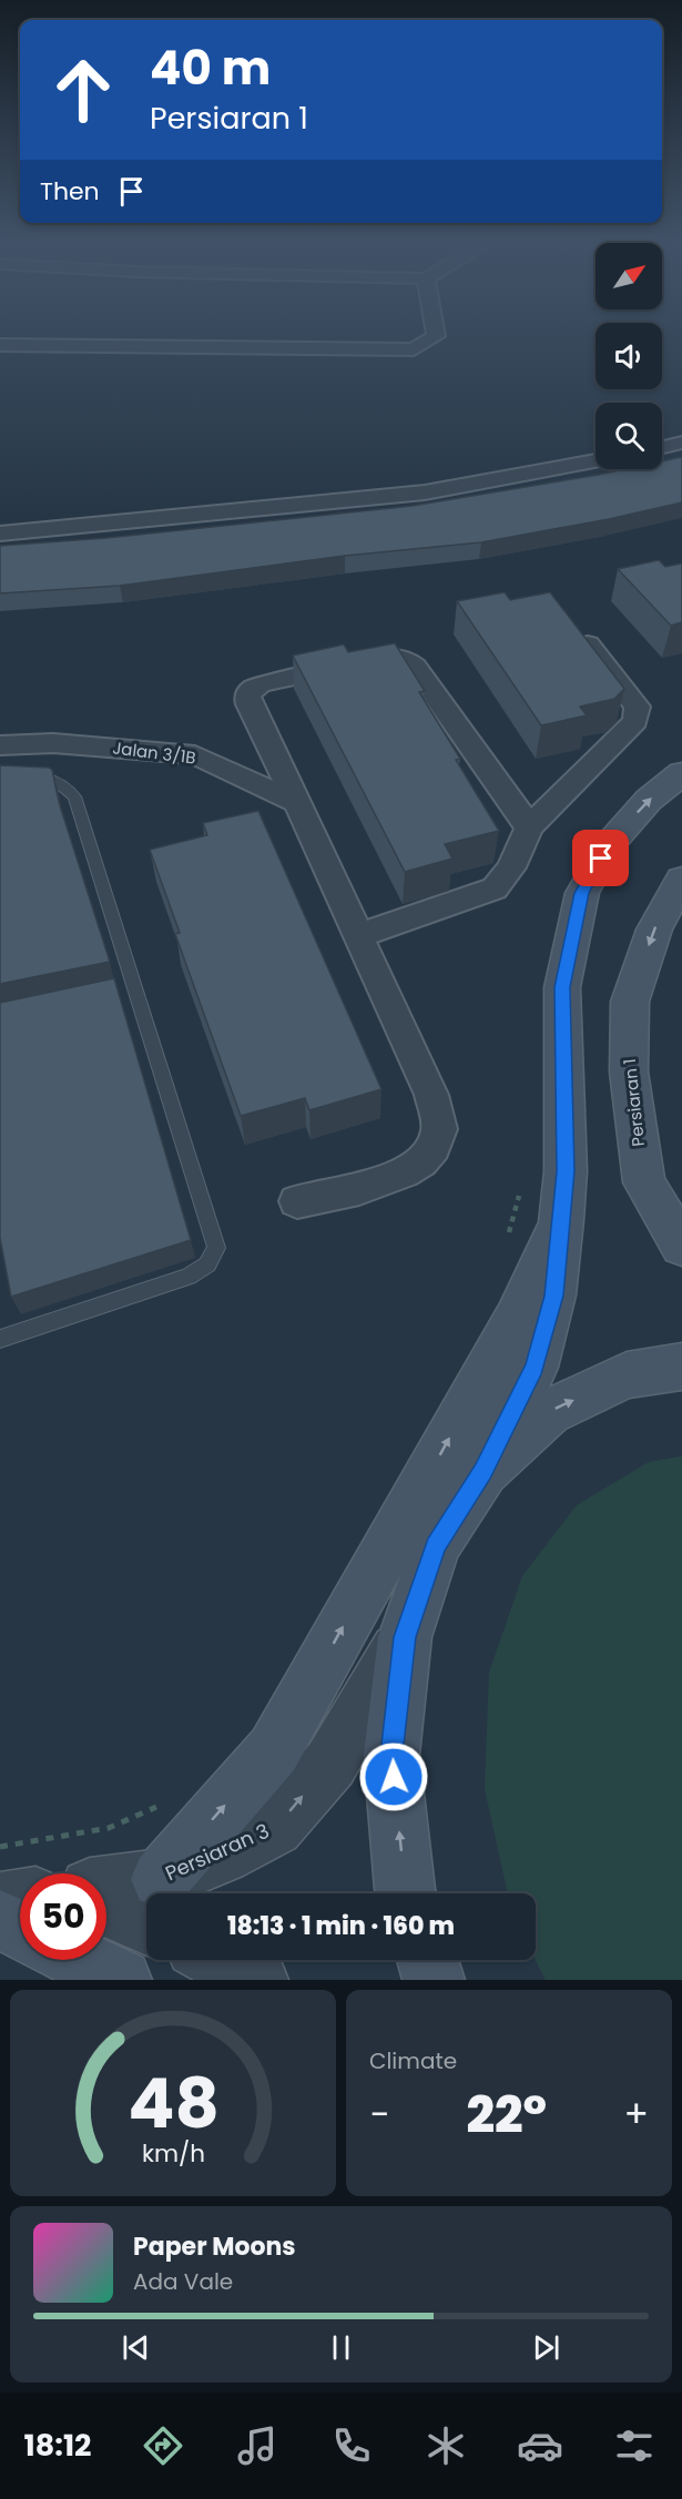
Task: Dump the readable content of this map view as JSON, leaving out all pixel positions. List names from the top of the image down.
{
  "streets": {
    "main road": ["Persiaran 1"],
    "street": ["Jalan 3/1B", "Persiaran 3"]
  },
  "one_way": ["Persiaran 3"],
  "north": "top right",
  "page": {
    "turn": ["40 m", "Persiaran 1"],
    "then": "Then",
    "limit": "50",
    "trip": "18:13 · 1 min · 160 m",
    "tile": "Climate",
    "heat": ["−", "22°", "+"],
    "song": ["Paper Moons", "Ada Vale"],
    "tabs": "18:12",
    "gauge": ["48", "km/h"]
  }
}
